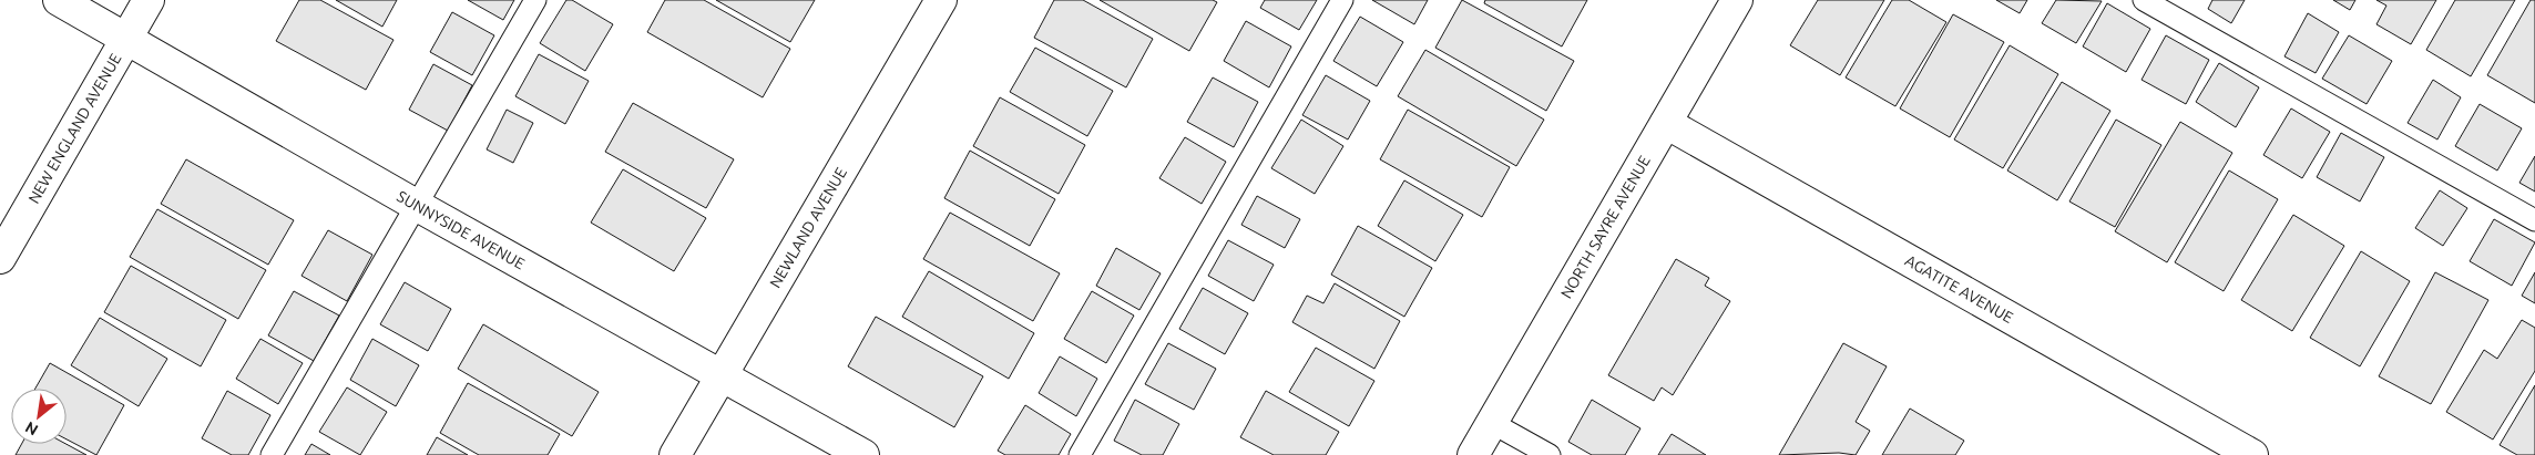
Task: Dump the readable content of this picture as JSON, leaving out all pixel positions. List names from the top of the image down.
{
  "streets": {
    "street": [
      "NEW ENGLAND AVENUE",
      "NEWLAND AVENUE",
      "NORTH SAYRE AVENUE",
      "SUNNYSIDE AVENUE",
      "AGATITE AVENUE"
    ]
  },
  "crossings": [
    ["NEW ENGLAND AVENUE", "SUNNYSIDE AVENUE"],
    ["NEWLAND AVENUE", "SUNNYSIDE AVENUE"],
    ["NORTH SAYRE AVENUE", "AGATITE AVENUE"]
  ],
  "north": "bottom left"
}
